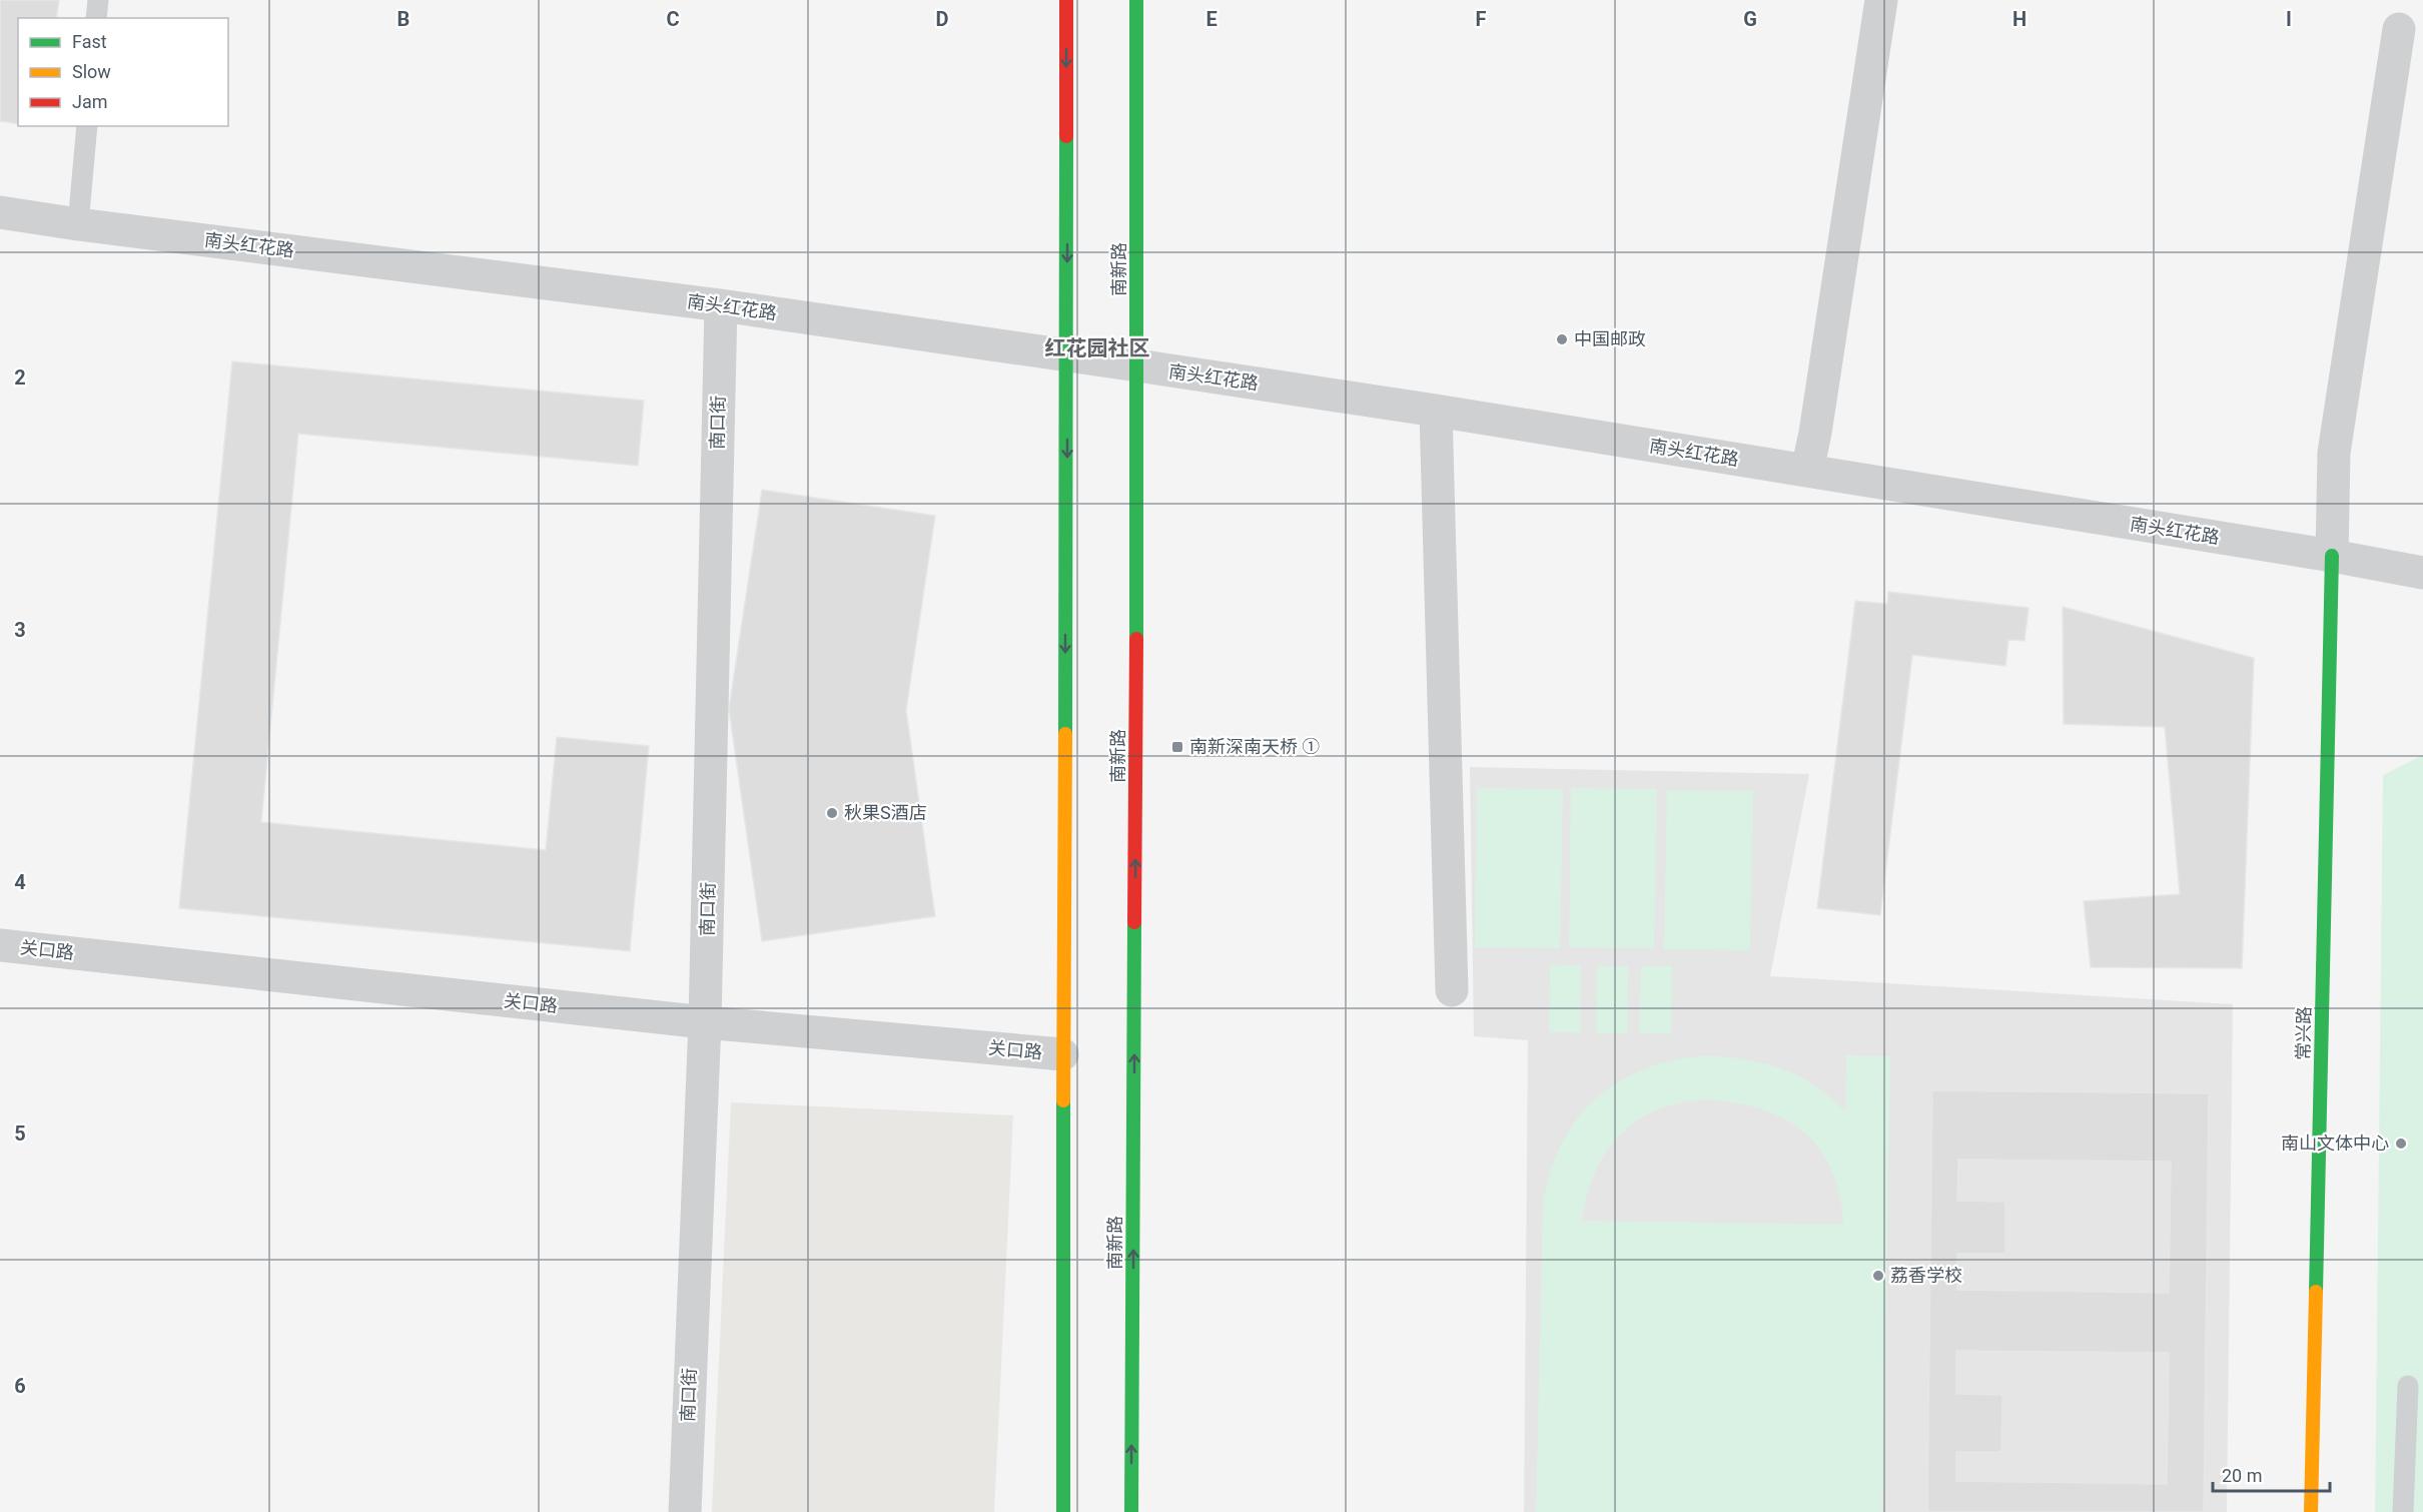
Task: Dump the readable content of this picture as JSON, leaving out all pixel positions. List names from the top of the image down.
{
  "streets": {
    "main road": ["南新路", "常兴路"],
    "street": ["南头红花路", "南口街", "关口路"]
  },
  "crossings": [
    ["南头红花路", "南新路"],
    ["南头红花路", "南口街"],
    ["南头红花路", "常兴路"],
    ["南口街", "关口路"]
  ],
  "districts": ["红花园社区"],
  "places": {
    "other": [
      "中国邮政",
      "秋果S酒店",
      "南山文体中心",
      "荔香学校"
    ],
    "transit": ["南新深南天桥 ①"]
  },
  "legend": ["Fast", "Slow", "Jam"],
  "scale_bar": "20 m",
  "grid": {
    "columns": [
      "B",
      "C",
      "D",
      "E",
      "F",
      "G",
      "H",
      "I"
    ],
    "rows": [
      "2",
      "3",
      "4",
      "5",
      "6"
    ]
  }
}
